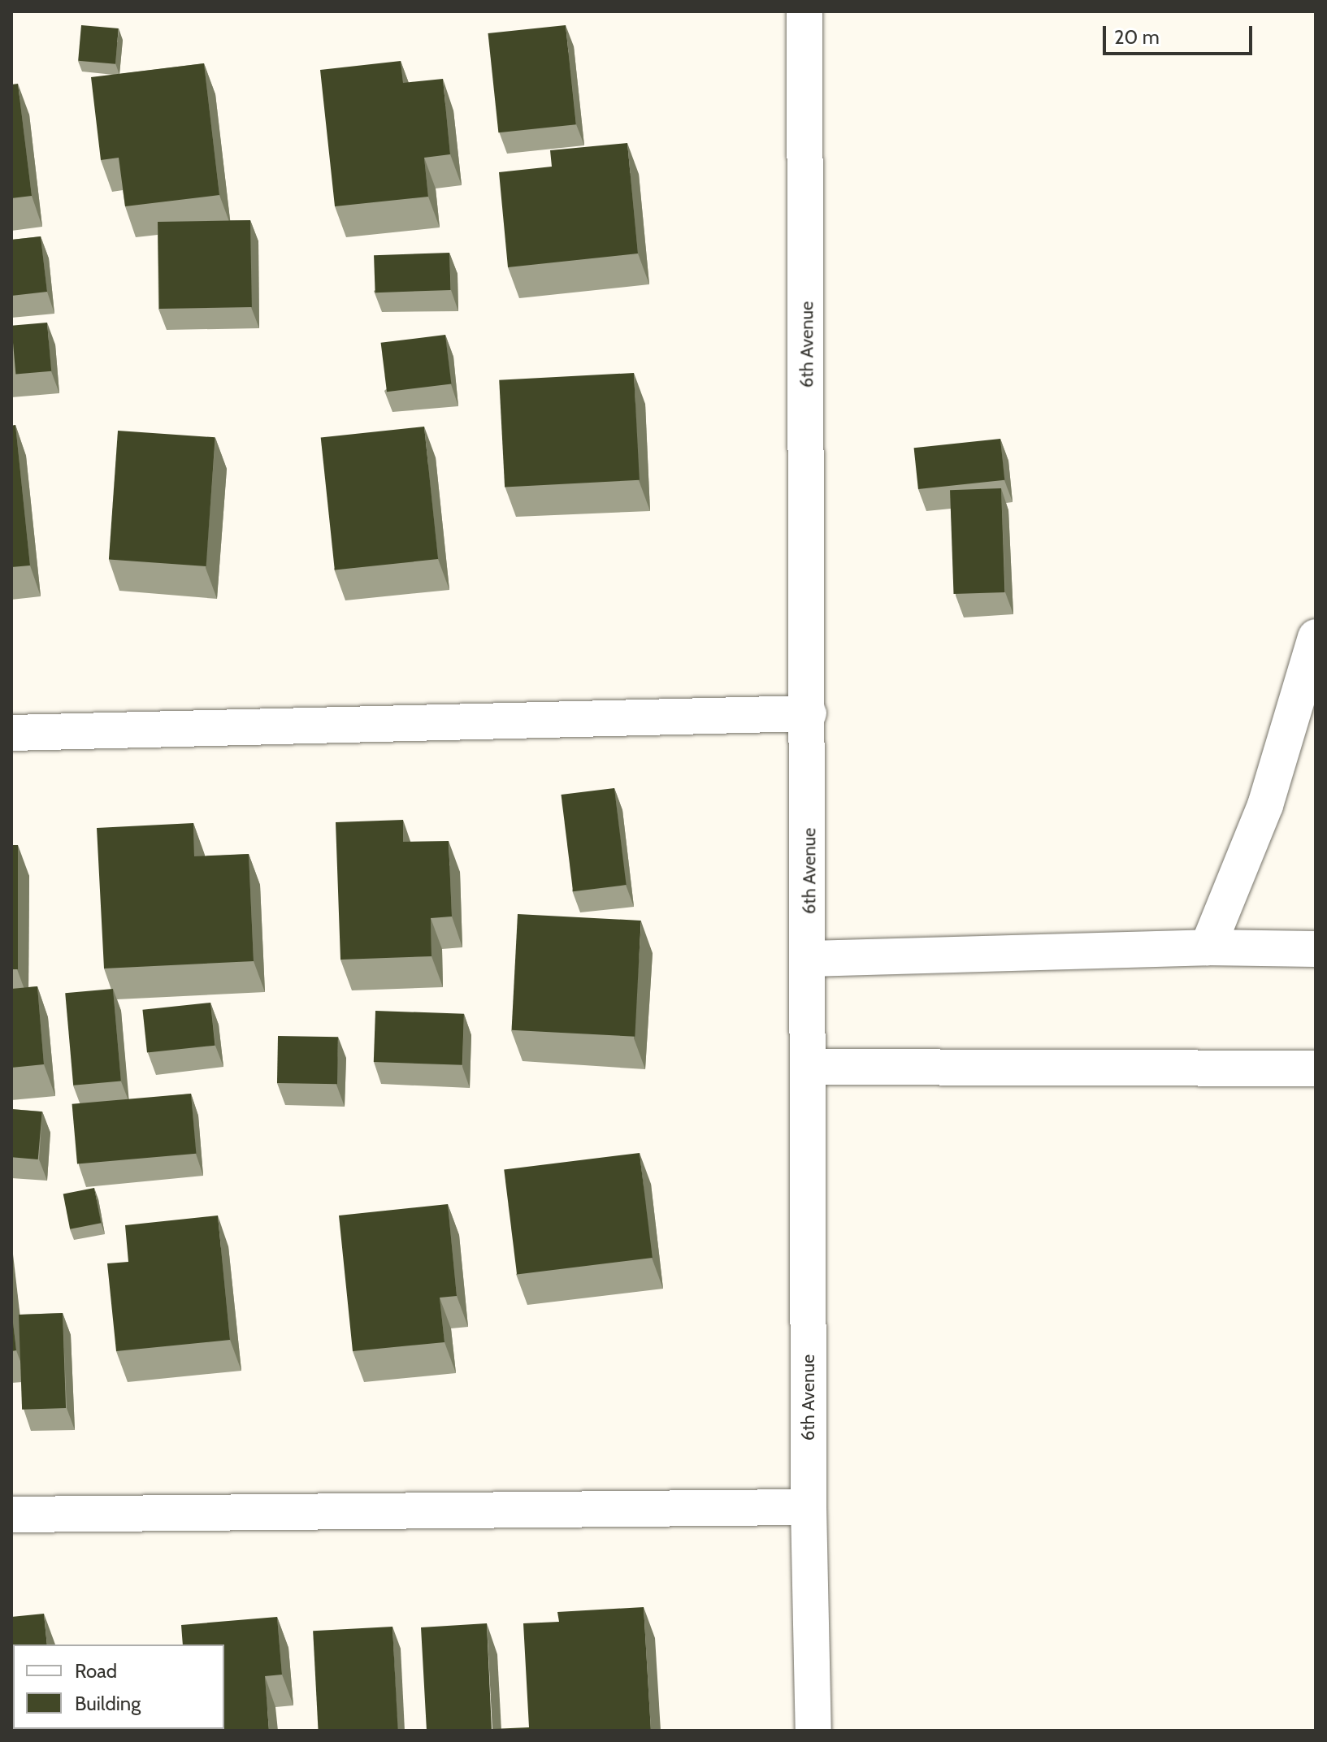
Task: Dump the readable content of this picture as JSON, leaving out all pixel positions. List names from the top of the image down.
{
  "streets": {
    "main road": ["6th Avenue"]
  },
  "legend": ["Road", "Building"],
  "scale_bar": "20 m"
}
